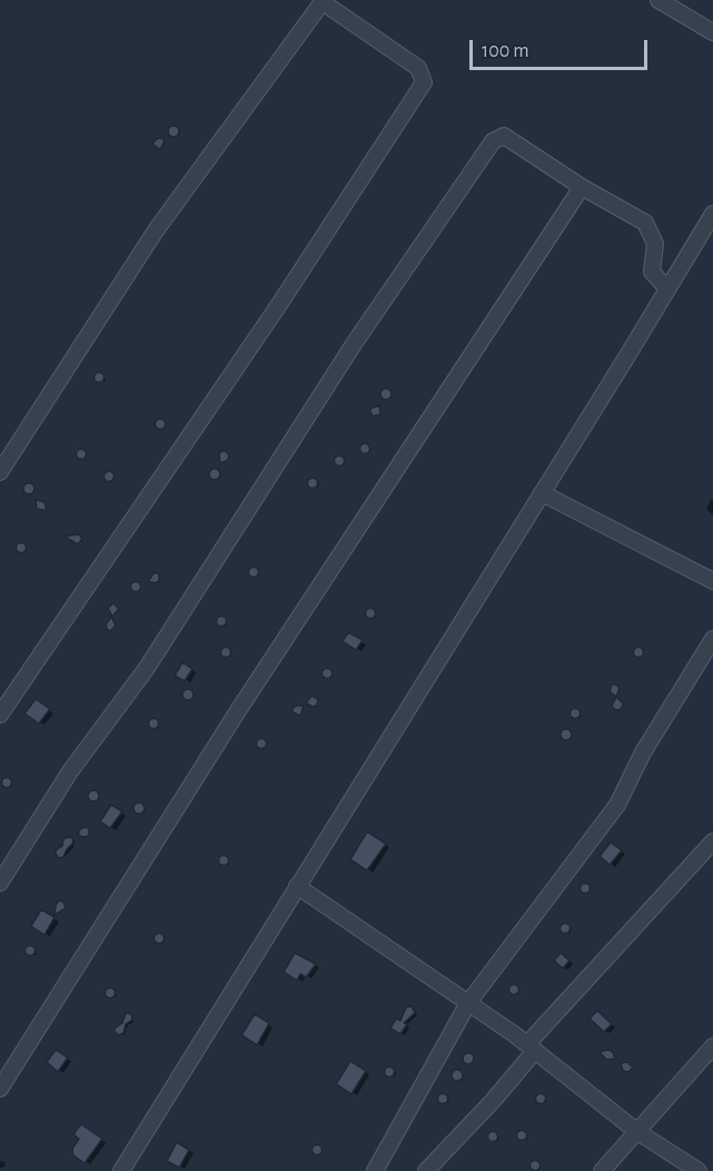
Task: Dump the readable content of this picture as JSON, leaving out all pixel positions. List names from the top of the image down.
{
  "scale_bar": "100 m"
}
